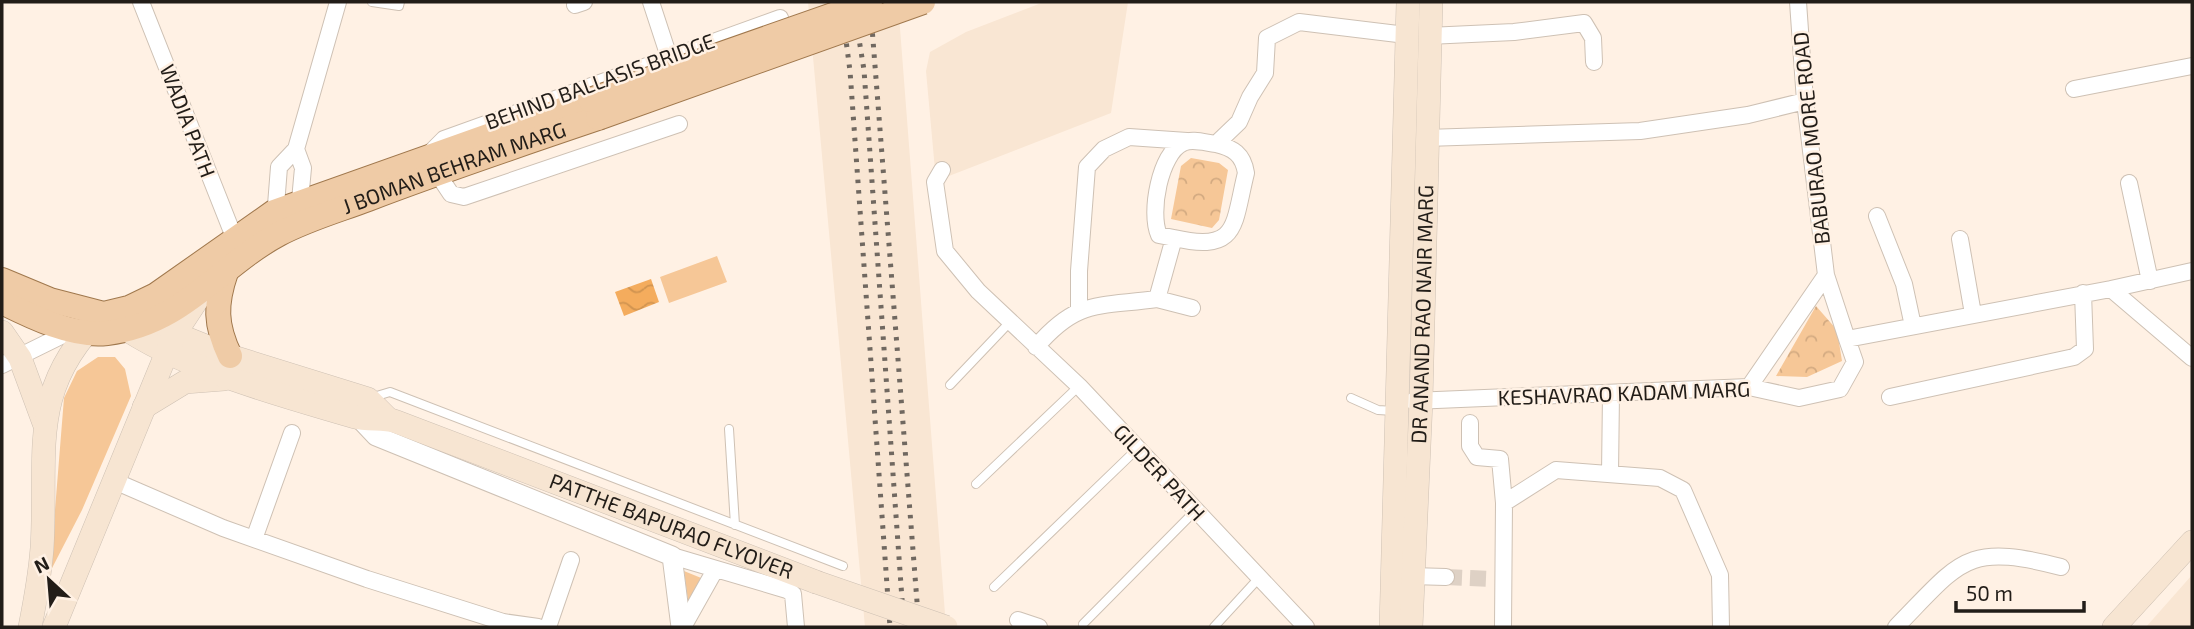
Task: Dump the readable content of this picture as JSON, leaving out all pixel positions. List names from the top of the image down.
{
  "streets": {
    "main road": ["J BOMAN BEHRAM MARG", "DR ANAND RAO NAIR MARG", "PATTHE BAPURAO FLYOVER"],
    "street": [
      "BEHIND BALLASIS BRIDGE",
      "WADIA PATH",
      "BABURAO MORE ROAD",
      "KESHAVRAO KADAM MARG",
      "GILDER PATH"
    ]
  },
  "crossings": [
    ["BEHIND BALLASIS BRIDGE", "J BOMAN BEHRAM MARG"],
    ["WADIA PATH", "J BOMAN BEHRAM MARG"],
    ["BABURAO MORE ROAD", "KESHAVRAO KADAM MARG"],
    ["DR ANAND RAO NAIR MARG", "KESHAVRAO KADAM MARG"]
  ],
  "scale_bar": "50 m",
  "north": "top left"
}
